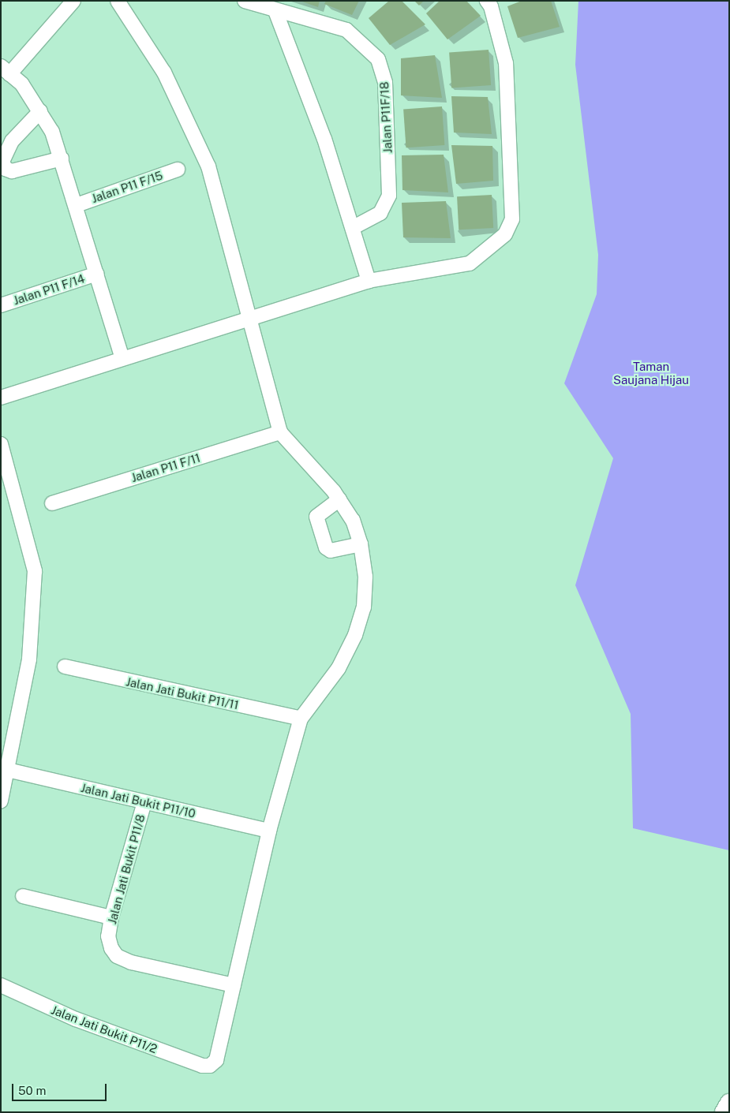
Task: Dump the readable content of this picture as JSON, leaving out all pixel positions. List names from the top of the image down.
{
  "streets": {
    "street": [
      "Jalan P11F/18",
      "Jalan P11 F/15",
      "Jalan P11 F/14",
      "Jalan P11 F/11",
      "Jalan Jati Bukit P11/11",
      "Jalan Jati Bukit P11/10",
      "Jalan Jati Bukit P11/8",
      "Jalan Jati Bukit P11/2"
    ]
  },
  "crossings": [
    ["Jalan Jati Bukit P11/10", "Jalan Jati Bukit P11/8"],
    ["Jalan Jati Bukit P11/8", "Jalan Jati Bukit P11/2"]
  ],
  "parks": ["Taman Saujana Hijau"],
  "scale_bar": "50 m"
}
